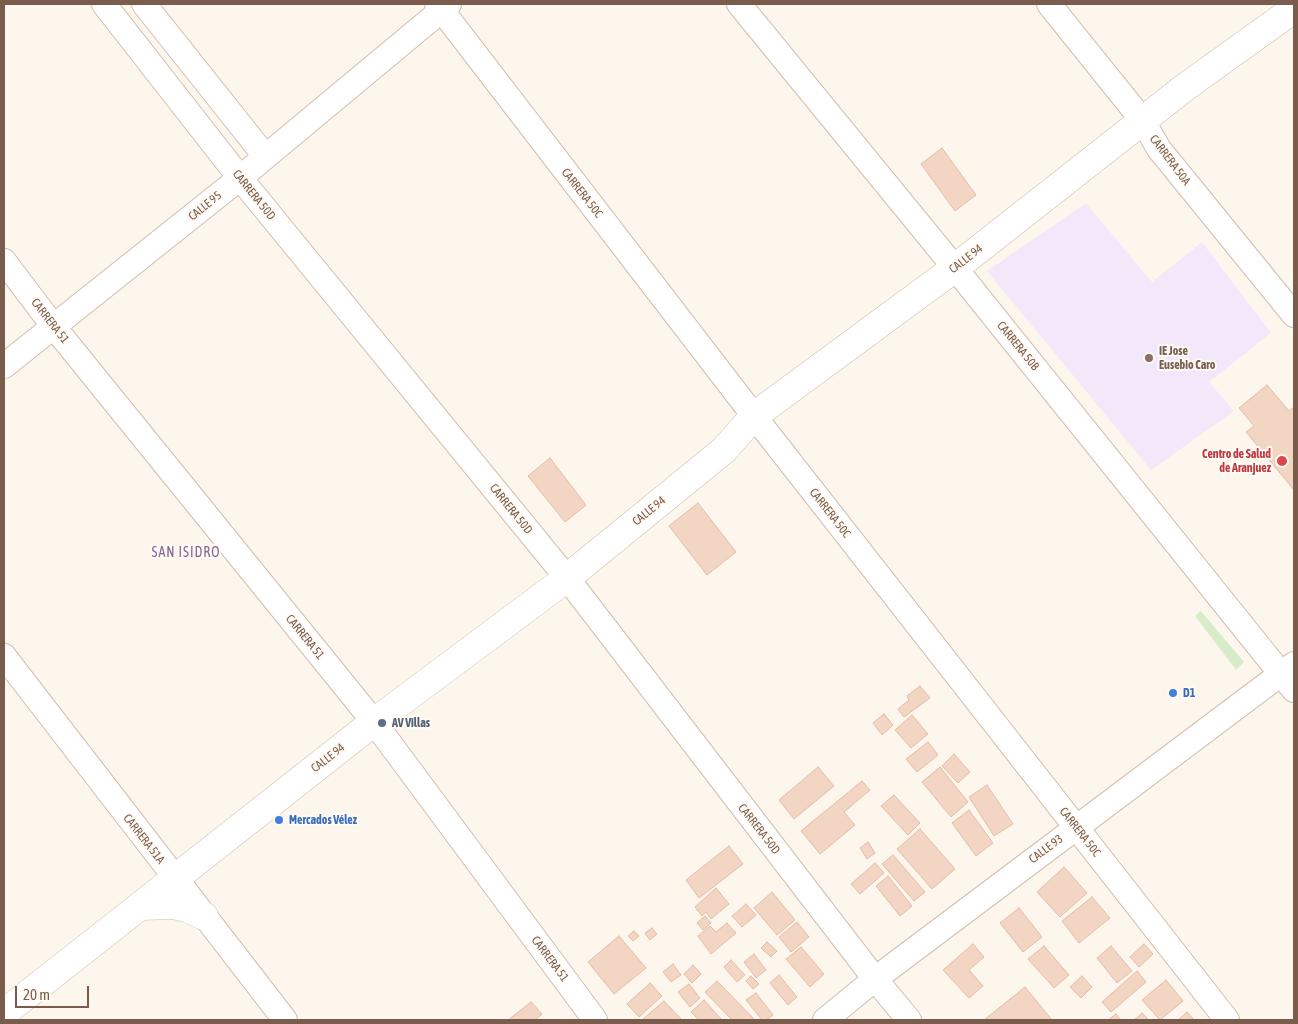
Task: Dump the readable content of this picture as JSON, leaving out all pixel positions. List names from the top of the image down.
{
  "streets": {
    "street": [
      "CARRERA 50A",
      "CARRERA 50C",
      "CARRERA 50D",
      "CALLE 95",
      "CALLE 94",
      "CARRERA 51",
      "CARRERA 50B",
      "CARRERA 51A",
      "CALLE 93"
    ]
  },
  "crossings": [
    ["CARRERA 50A", "CALLE 94"],
    ["CARRERA 50C", "CALLE 95"],
    ["CARRERA 50C", "CALLE 94"],
    ["CARRERA 50C", "CALLE 93"],
    ["CARRERA 50D", "CALLE 95"],
    ["CARRERA 50D", "CALLE 94"],
    ["CARRERA 50D", "CALLE 93"],
    ["CALLE 95", "CARRERA 51"],
    ["CALLE 94", "CARRERA 51"],
    ["CALLE 94", "CARRERA 50B"],
    ["CALLE 94", "CARRERA 51A"],
    ["CARRERA 50B", "CALLE 93"]
  ],
  "districts": ["SAN ISIDRO"],
  "places": [
    "IE Jose Eusebio Caro",
    "Centro de Salud de Aranjuez",
    "D1",
    "AV Villas",
    "Mercados Vélez"
  ],
  "scale_bar": "20 m"
}
